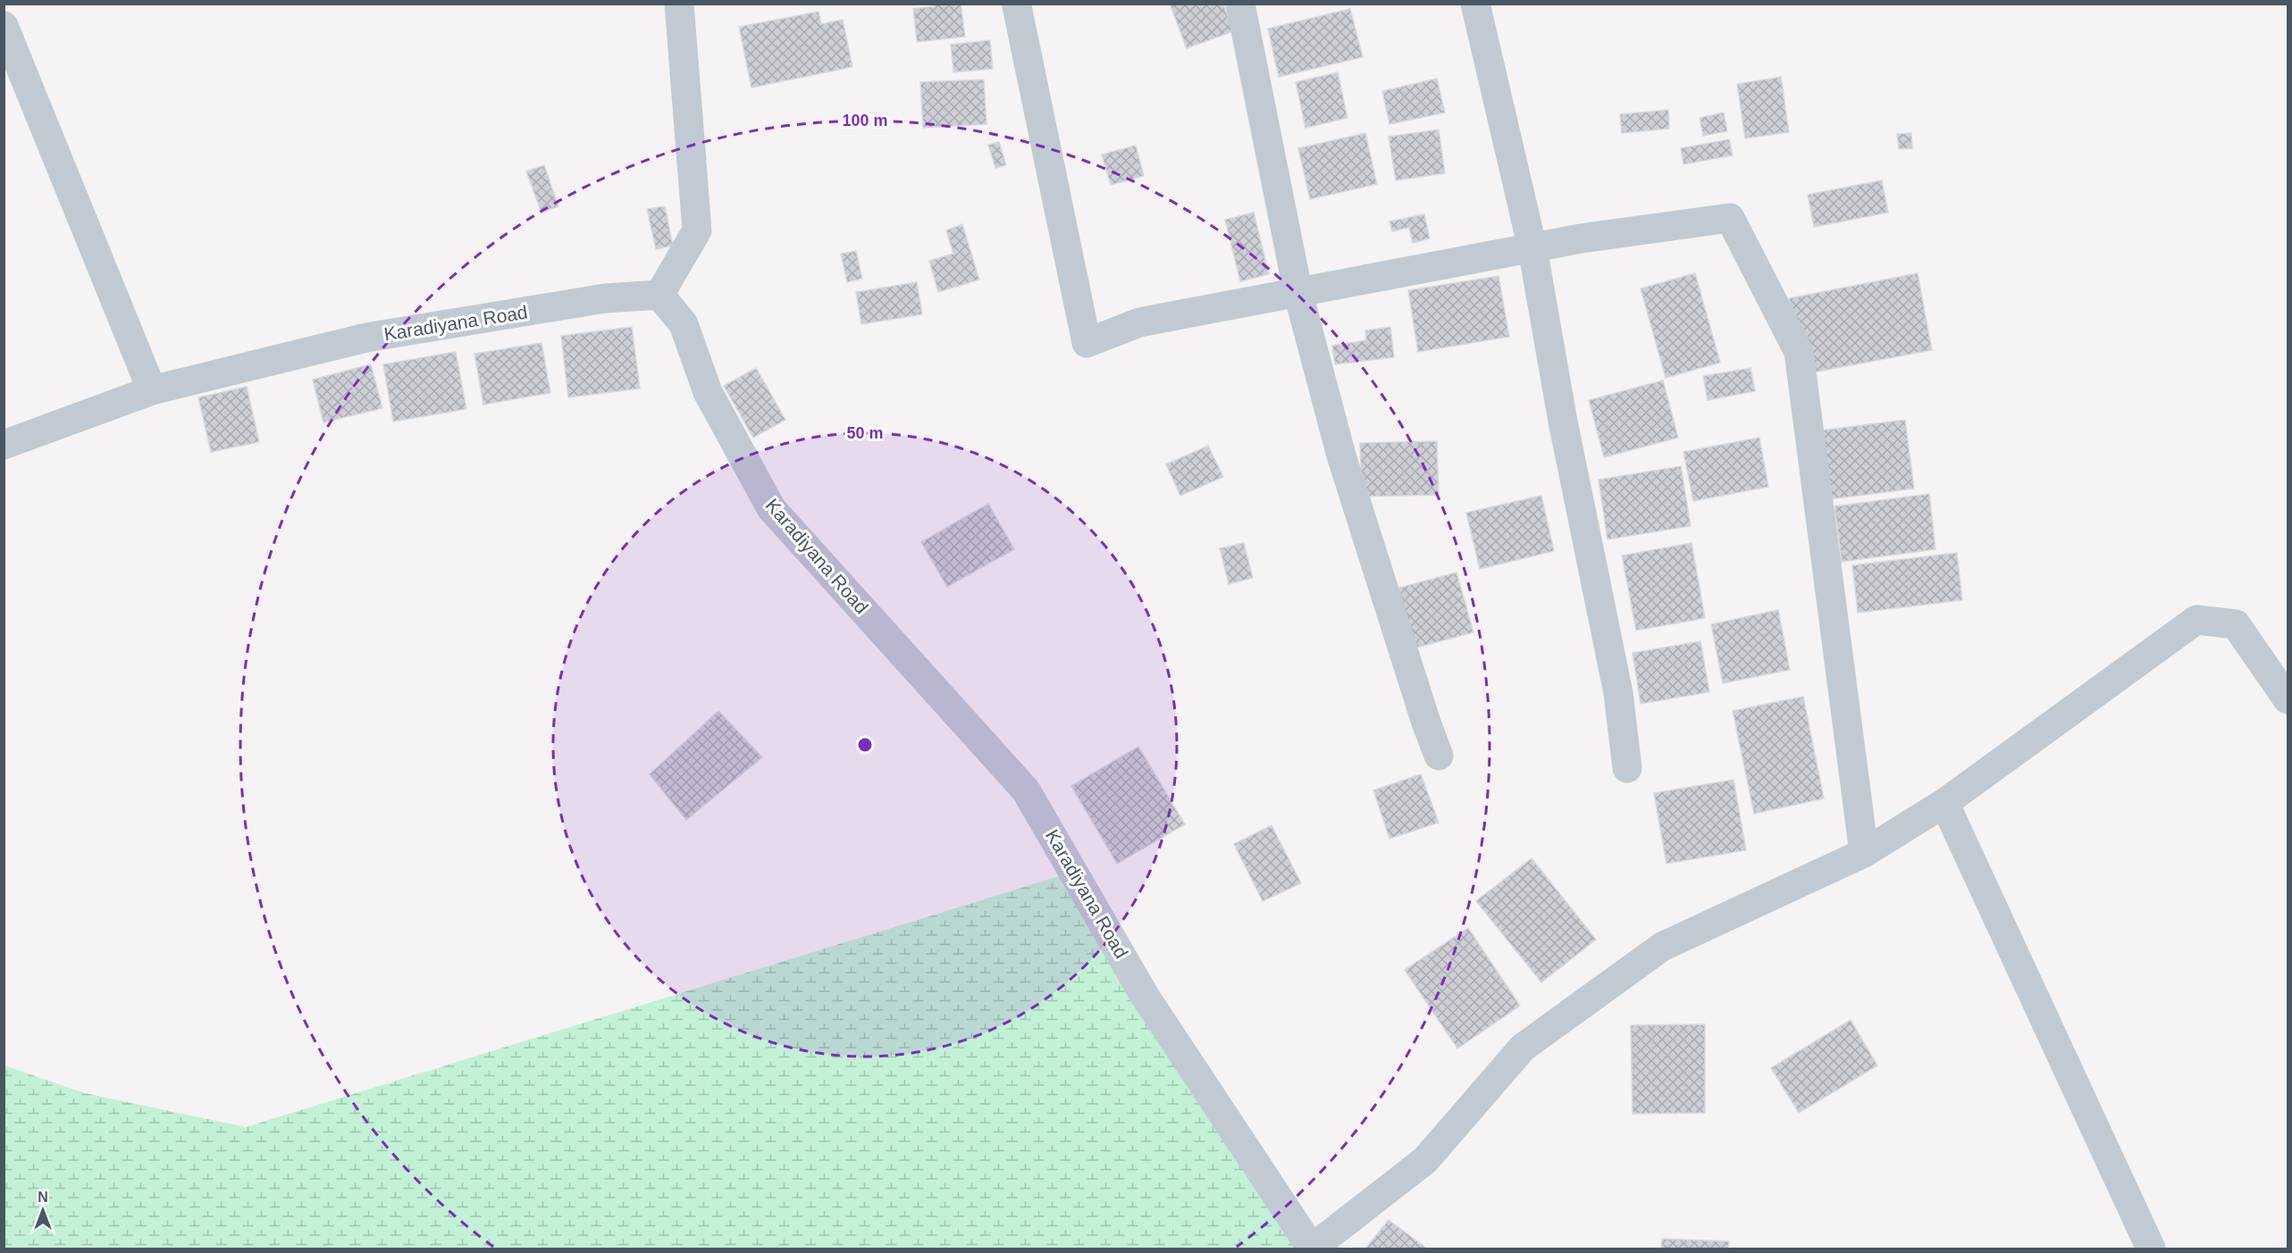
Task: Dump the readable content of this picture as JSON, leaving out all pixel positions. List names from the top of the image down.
{
  "streets": {
    "street": ["Karadiyana Road"]
  },
  "north": "top",
  "rings": ["100 m", "50 m"]
}
